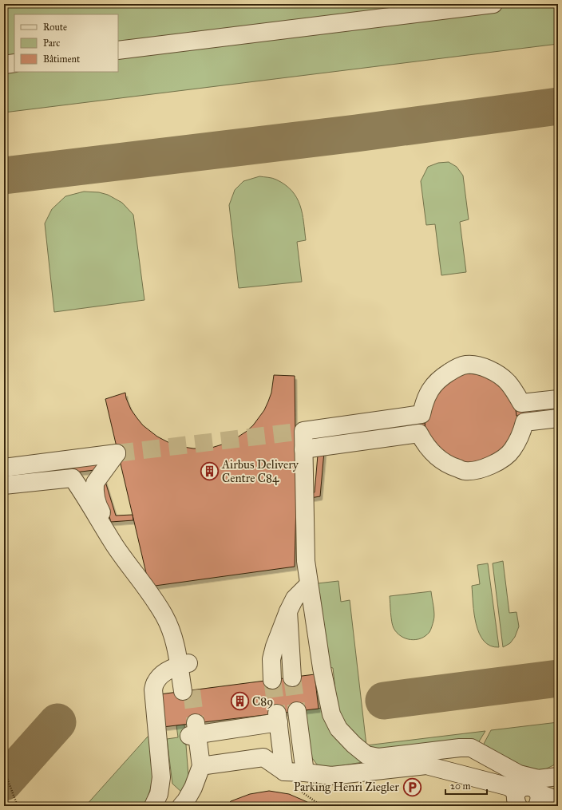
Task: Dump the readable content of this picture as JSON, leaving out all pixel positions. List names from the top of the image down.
{
  "places": {
    "building": ["Airbus Delivery Centre C84", "C89"],
    "parking": ["Parking Henri Ziegler"]
  },
  "legend": ["Route", "Parc", "Bâtiment"],
  "scale_bar": "20 m"
}
